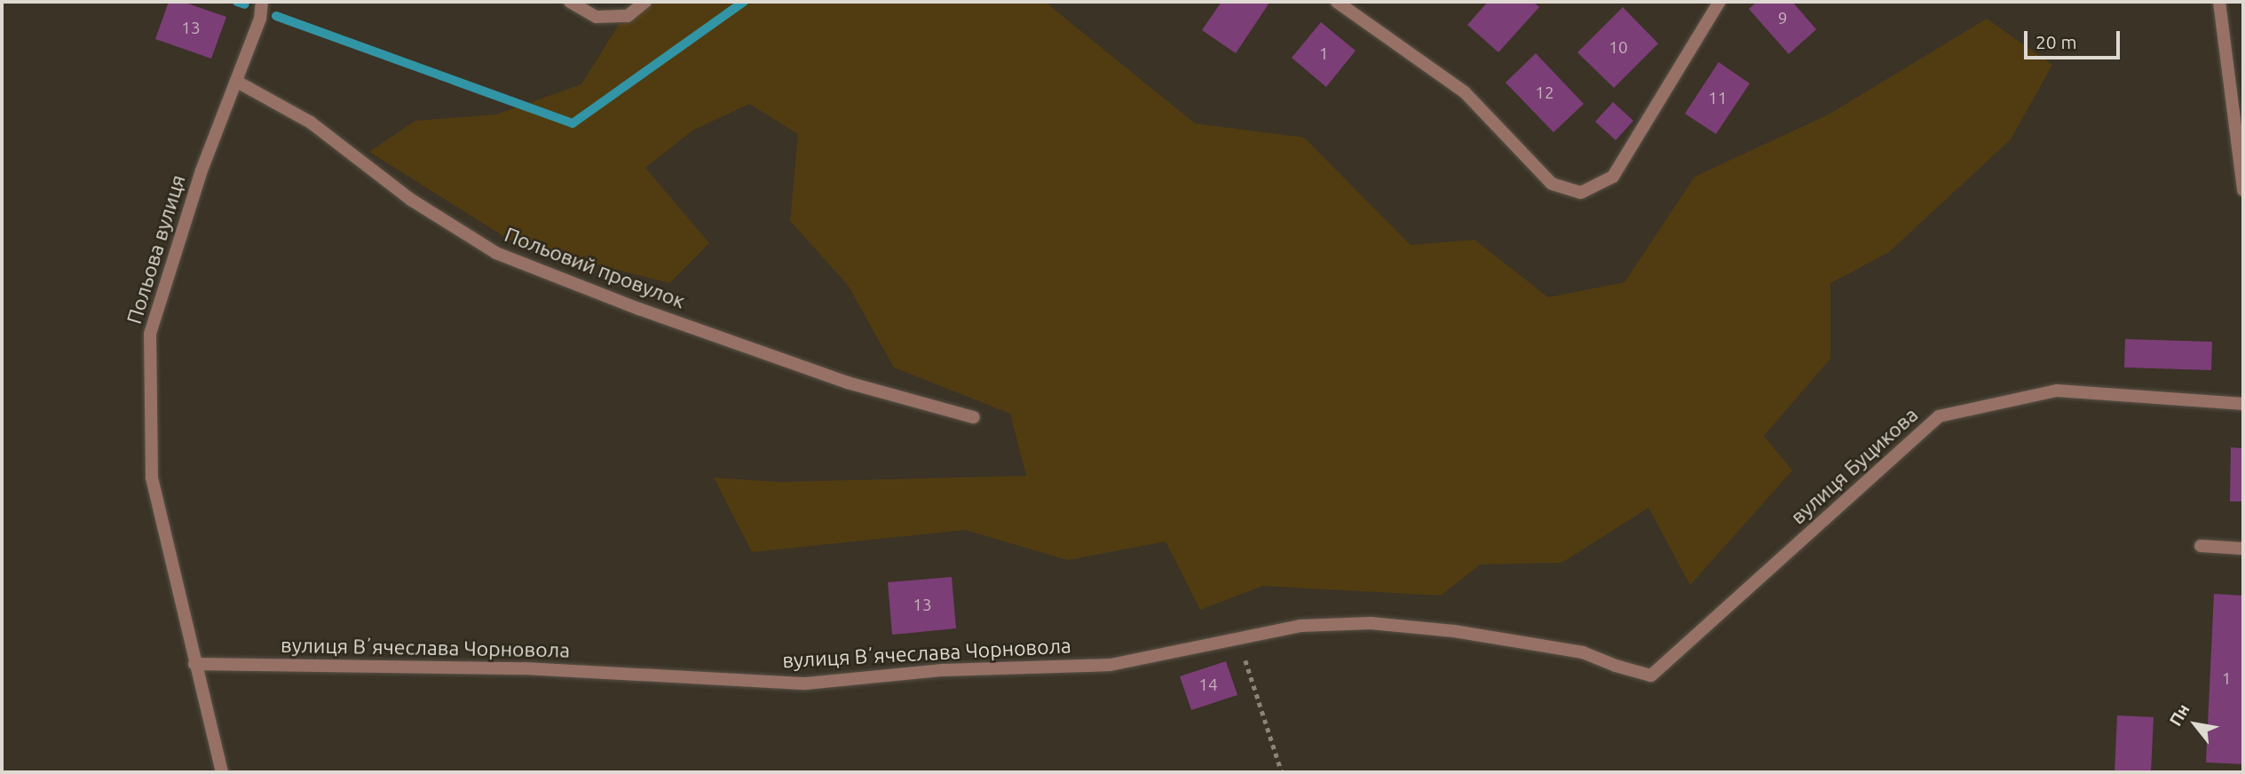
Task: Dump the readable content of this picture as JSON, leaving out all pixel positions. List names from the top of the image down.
{
  "streets": {
    "street": [
      "Польова вулиця",
      "Польовий провулок",
      "вулиця Буцикова",
      "вулиця Вʼячеслава Чорновола"
    ]
  },
  "crossings": [
    ["Польова вулиця", "Польовий провулок"],
    ["Польова вулиця", "вулиця Вʼячеслава Чорновола"],
    ["вулиця Буцикова", "вулиця Вʼячеслава Чорновола"]
  ],
  "house_numbers": [
    "9",
    "13",
    "10",
    "1",
    "12",
    "11",
    "13",
    "1",
    "14"
  ],
  "scale_bar": "20 m",
  "north": "top left"
}
